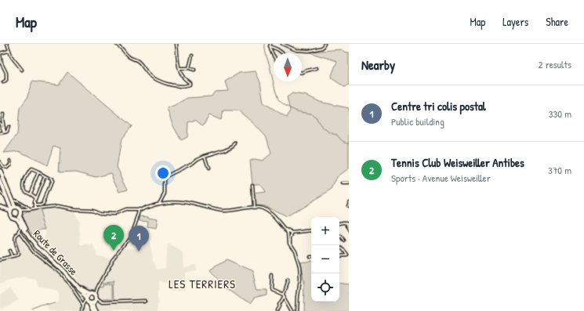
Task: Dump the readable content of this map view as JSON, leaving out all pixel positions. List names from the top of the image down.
{
  "streets": {
    "main road": ["Route de Grasse"]
  },
  "districts": ["LES TERRIERS"],
  "north": "bottom",
  "page": {
    "header": "Map",
    "nav": ["Map", "Layers", "Share"],
    "heading": ["Nearby", "2 results"],
    "list": [
      {
        "mark": "1",
        "name": "Centre tri colis postal",
        "note": "Public building",
        "value": "330 m"
      },
      {
        "mark": "2",
        "name": "Tennis Club Weisweiller Antibes",
        "note": "Sports · Avenue Weisweiller",
        "value": "370 m"
      }
    ],
    "map_buttons": ["+", "−"],
    "pins": ["2", "1"]
  }
}
